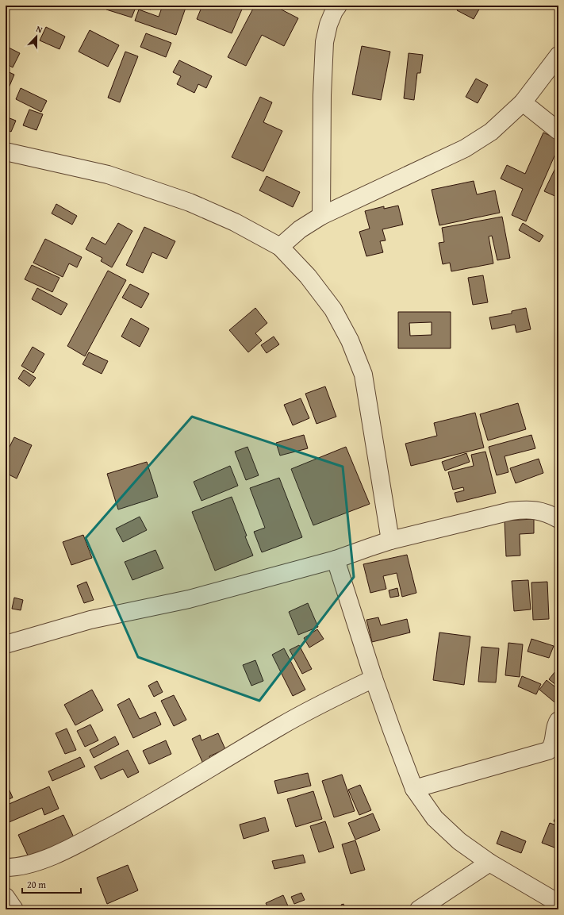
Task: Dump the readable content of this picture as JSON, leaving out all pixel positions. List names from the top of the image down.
{
  "scale_bar": "20 m",
  "north": "top"
}
